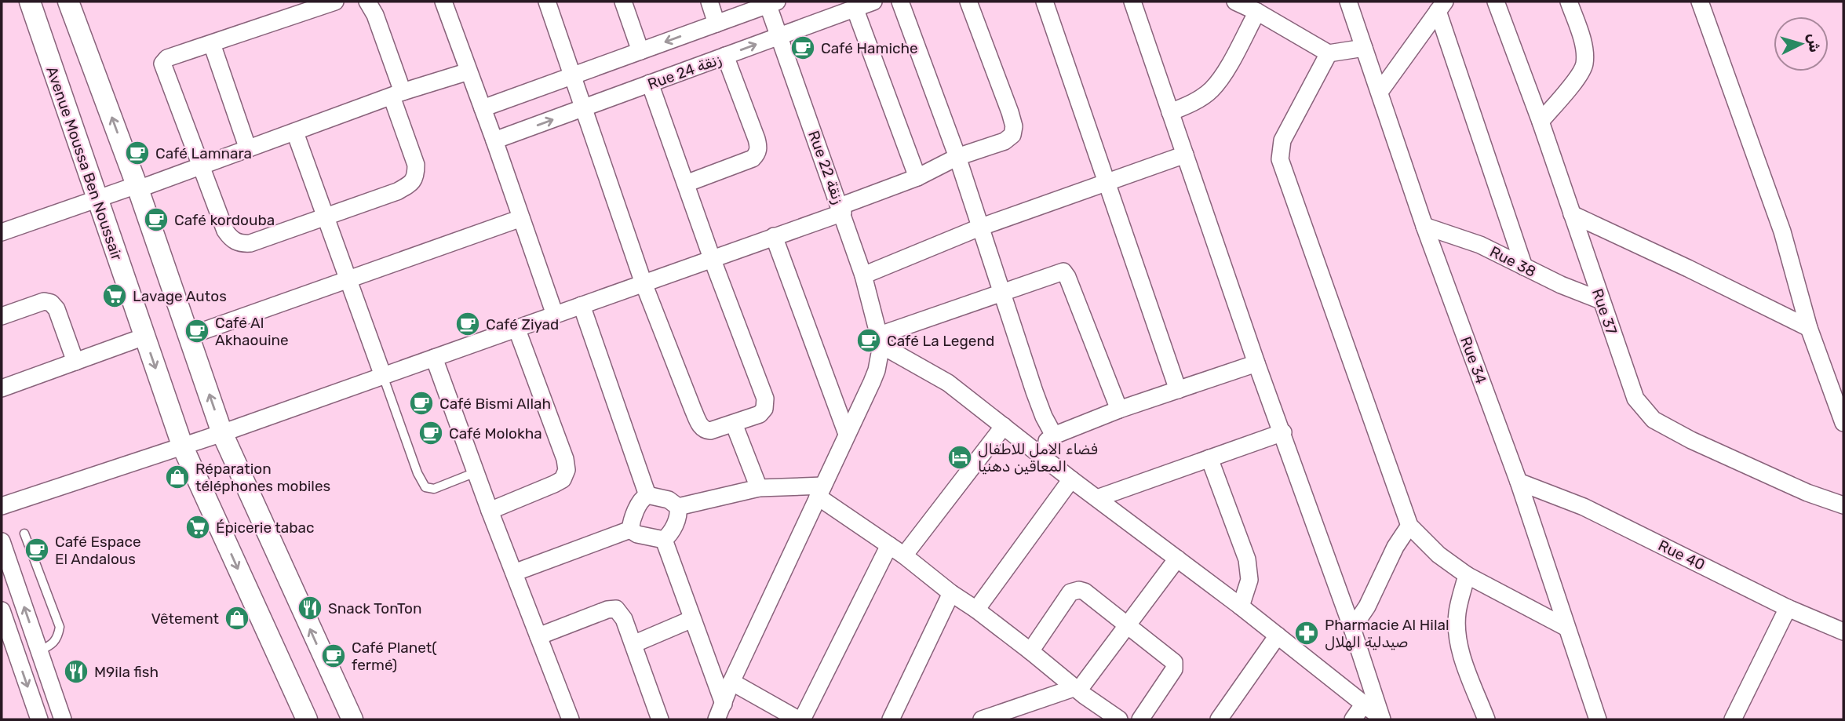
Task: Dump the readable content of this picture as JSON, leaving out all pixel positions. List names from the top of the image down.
{
  "streets": {
    "street": [
      "Rue 24 زنقة",
      "Avenue Moussa Ben Noussair",
      "Rue 22 زنقة",
      "Rue 38",
      "Rue 37",
      "Rue 34",
      "Rue 40"
    ]
  },
  "crossings": [
    ["Rue 24 زنقة", "Rue 22 زنقة"],
    ["Rue 38", "Rue 37"],
    ["Rue 38", "Rue 34"],
    ["Rue 34", "Rue 40"]
  ],
  "places": {
    "cafe": [
      "Café Hamiche",
      "Café Lamnara",
      "Café kordouba",
      "Café Ziyad",
      "Café Al Akhaouine",
      "Café La Legend",
      "Café Bismi Allah",
      "Café Molokha",
      "Café Espace El Andalous",
      "Café Planet( fermé)"
    ],
    "supermarket": ["Lavage Autos", "Épicerie tabac"],
    "hotel": ["فضاء الامل للاطفال المعاقين دهنيا"],
    "shop": ["Réparation téléphones mobiles", "Vêtement"],
    "restaurant": ["Snack TonTon", "M9ila fish"],
    "pharmacy": ["Pharmacie Al Hilal صيدلية الهلال"]
  },
  "north": "right"
}
